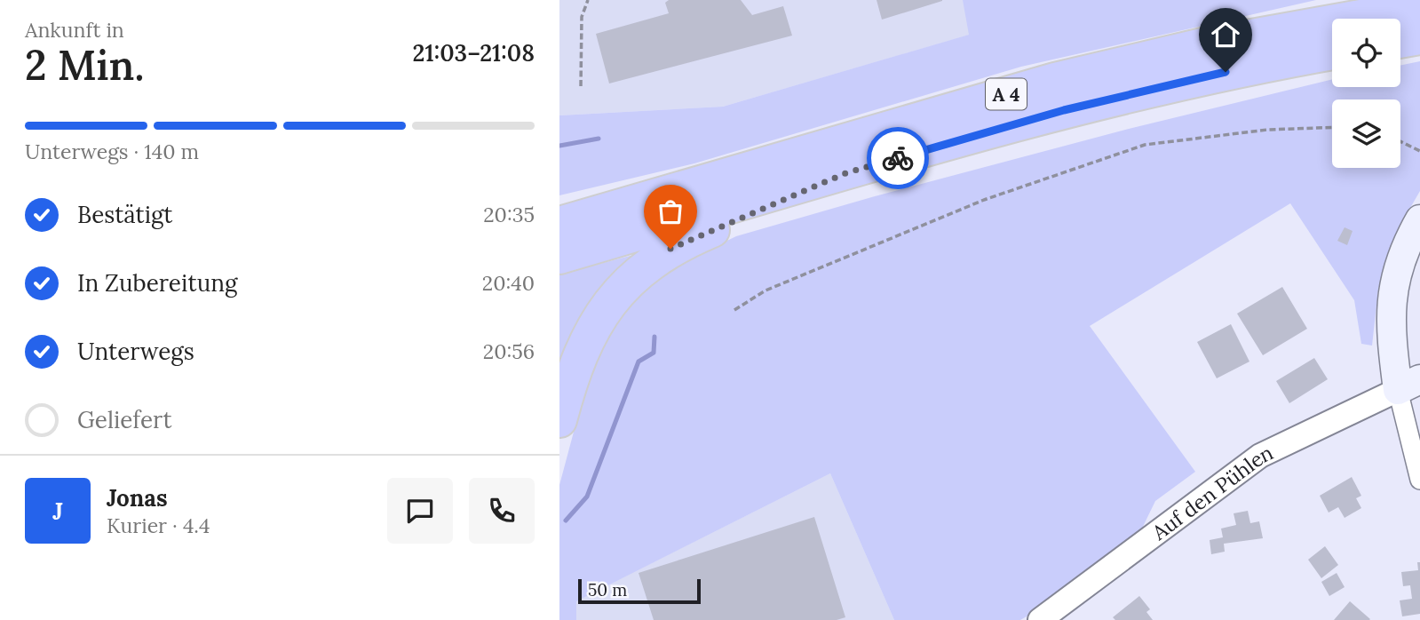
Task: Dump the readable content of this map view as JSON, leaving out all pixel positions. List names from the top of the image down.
{
  "streets": {
    "highway": ["A 4"],
    "street": ["Auf den Pühlen"]
  },
  "scale_bar": "50 m",
  "page": {
    "heading": ["2 Min.", "Ankunft in", "21:03–21:08"],
    "panel": ["Jonas", "Kurier · 4.4"],
    "bar": "Unterwegs · 140 m",
    "list": [
      ["Bestätigt", "20:35"],
      ["In Zubereitung", "20:40"],
      ["Unterwegs", "20:56"],
      "Geliefert"
    ],
    "round": "J",
    "scale": "50 m"
  }
}
